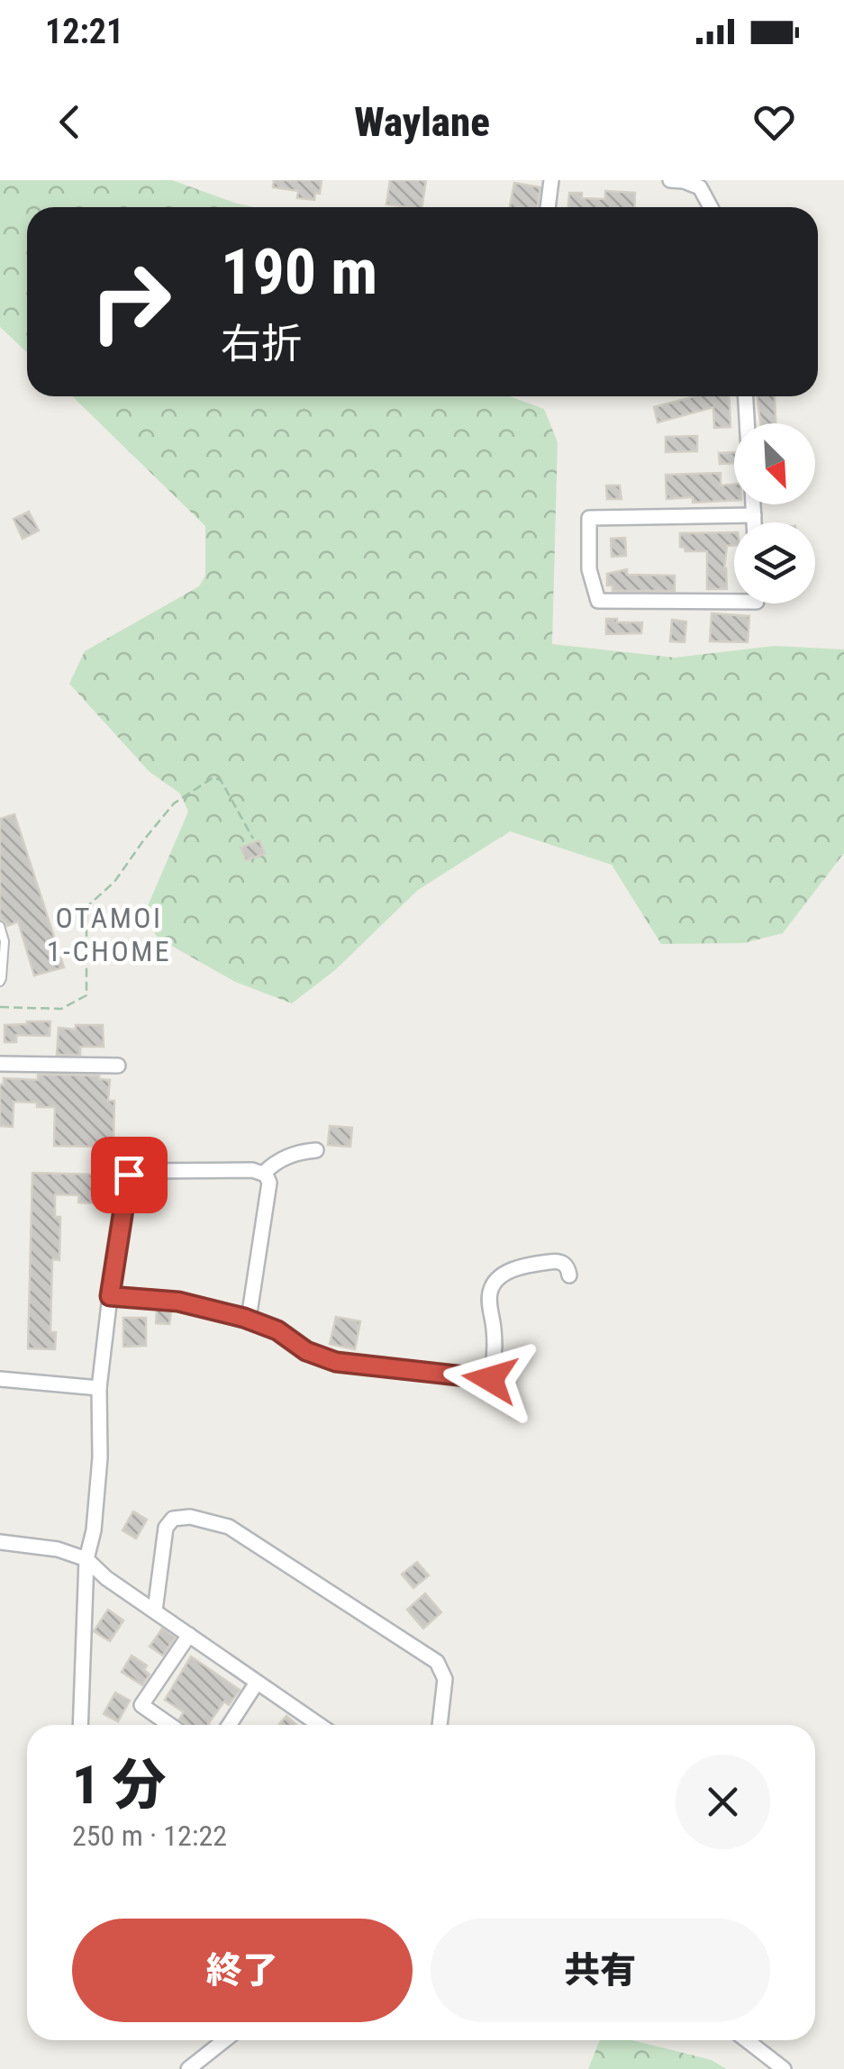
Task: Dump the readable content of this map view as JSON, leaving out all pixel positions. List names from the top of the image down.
{
  "districts": ["OTAMOI 1-CHOME"],
  "north": "bottom right",
  "page": {
    "status": "12:21",
    "header": "Waylane",
    "turn": ["190 m", "右折"],
    "heading": ["1 分", "250 m · 12:22"],
    "buttons": ["終了", "共有"]
  }
}
